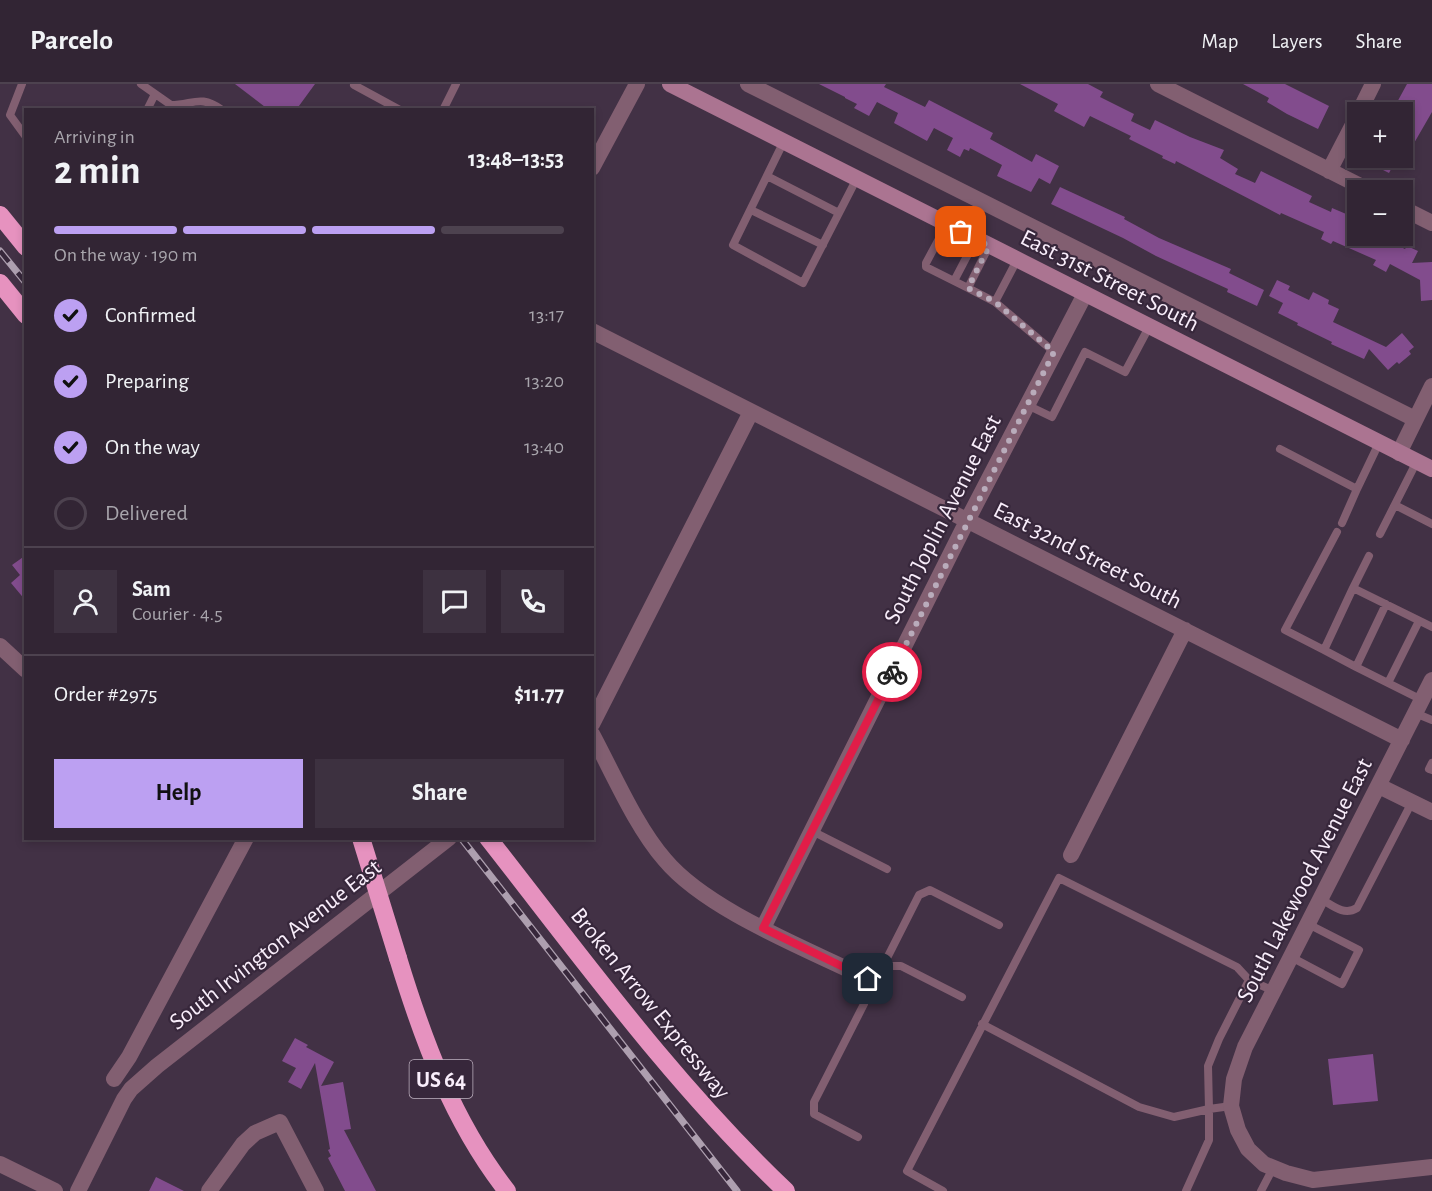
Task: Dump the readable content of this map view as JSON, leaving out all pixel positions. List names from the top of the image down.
{
  "streets": {
    "highway": ["Broken Arrow Expressway", "US 64"],
    "main road": ["East 31st Street South"],
    "street": [
      "South Joplin Avenue East",
      "East 32nd Street South",
      "South Lakewood Avenue East",
      "South Irvington Avenue East"
    ]
  },
  "crossings": [
    ["East 31st Street South", "South Joplin Avenue East"],
    ["South Joplin Avenue East", "East 32nd Street South"],
    ["East 32nd Street South", "South Lakewood Avenue East"]
  ],
  "page": {
    "header": "Parcelo",
    "nav": ["Map", "Layers", "Share"],
    "map_buttons": ["+", "−"],
    "heading": ["2 min", "Arriving in", "13:48–13:53"],
    "panel": [
      "Sam",
      "Courier · 4.5",
      "Order #2975",
      "$11.77"
    ],
    "bar": "On the way · 190 m",
    "list": [
      ["Confirmed", "13:17"],
      ["Preparing", "13:20"],
      ["On the way", "13:40"],
      "Delivered"
    ],
    "buttons": ["Help", "Share"]
  }
}
